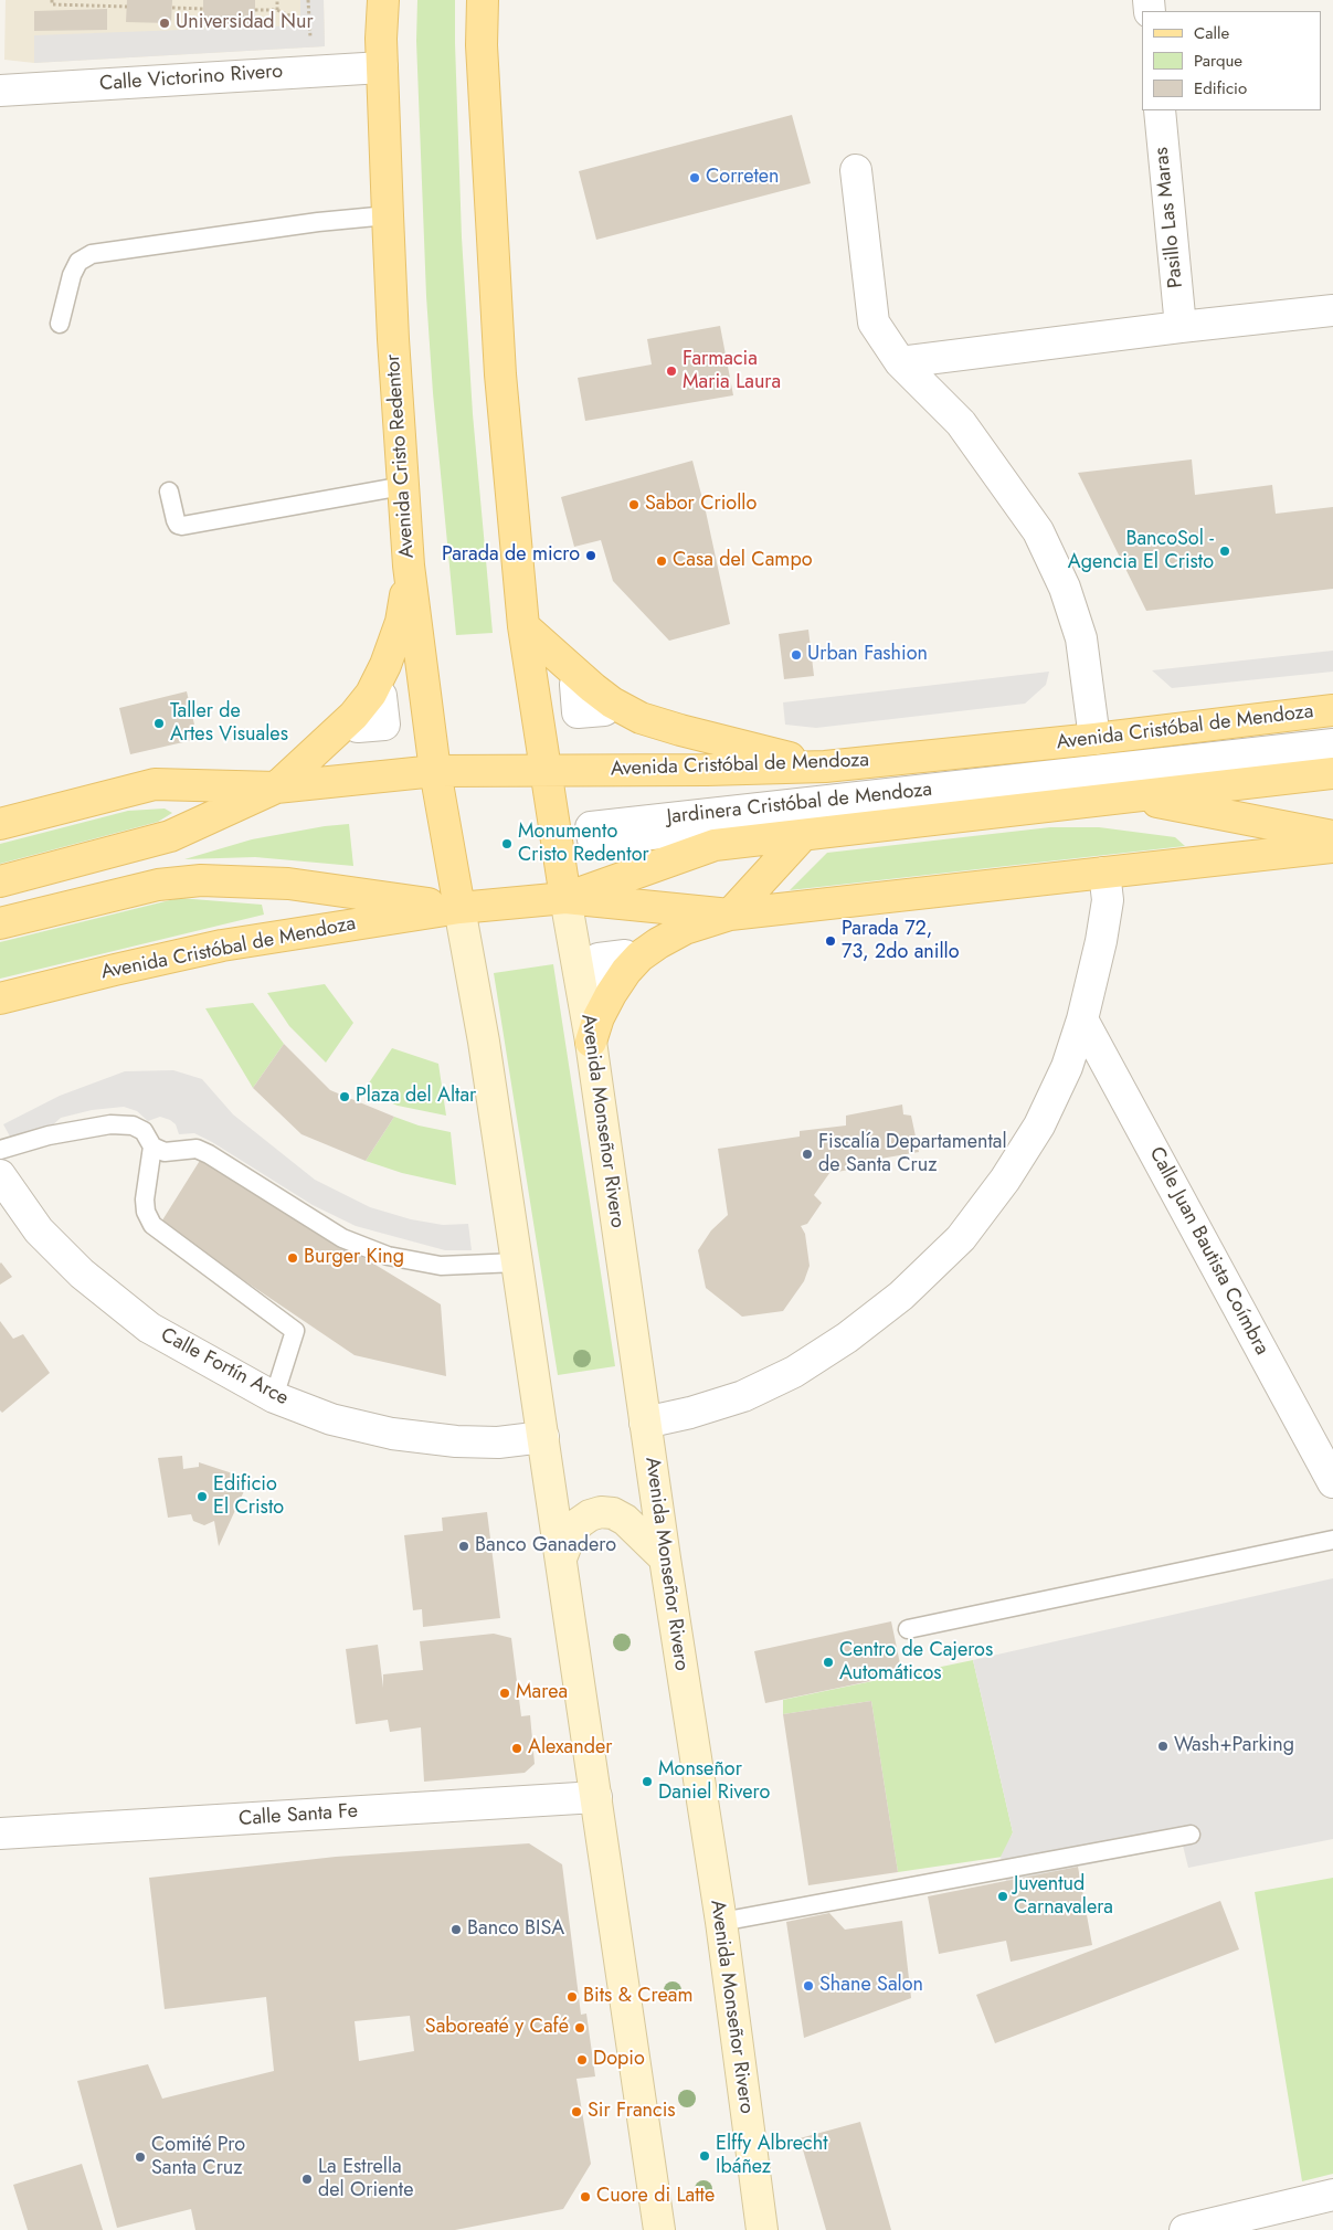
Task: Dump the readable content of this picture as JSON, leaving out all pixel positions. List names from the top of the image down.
{
  "streets": {
    "main road": ["Avenida Cristo Redentor", "Avenida Cristóbal de Mendoza", "Avenida Monseñor Rivero"],
    "street": [
      "Calle Victorino Rivero",
      "Pasillo Las Maras",
      "Jardinera Cristóbal de Mendoza",
      "Calle Juan Bautista Coímbra",
      "Calle Fortín Arce",
      "Calle Santa Fe"
    ]
  },
  "crossings": [
    ["Calle Victorino Rivero", "Avenida Cristo Redentor"],
    ["Avenida Cristo Redentor", "Avenida Cristóbal de Mendoza"],
    ["Avenida Cristóbal de Mendoza", "Avenida Monseñor Rivero"]
  ],
  "places": [
    "Universidad Nur",
    "Correten",
    "Farmacia Maria Laura",
    "Sabor Criollo",
    "BancoSol - Agencia El Cristo",
    "Parada de micro",
    "Casa del Campo",
    "Urban Fashion",
    "Taller de Artes Visuales",
    "Monumento Cristo Redentor",
    "Parada 72, 73, 2do anillo",
    "Plaza del Altar",
    "Fiscalía Departamental de Santa Cruz",
    "Burger King",
    "Edificio El Cristo",
    "Banco Ganadero",
    "Centro de Cajeros Automáticos",
    "Marea",
    "Wash+Parking",
    "Alexander",
    "Monseñor Daniel Rivero",
    "Juventud Carnavalera",
    "Banco BISA",
    "Shane Salon",
    "Bits & Cream",
    "Saboreaté y Café",
    "Dopio",
    "Sir Francis",
    "Elffy Albrecht Ibáñez",
    "Comité Pro Santa Cruz",
    "La Estrella del Oriente",
    "Cuore di Latte"
  ],
  "legend": ["Calle", "Parque", "Edificio"]
}
